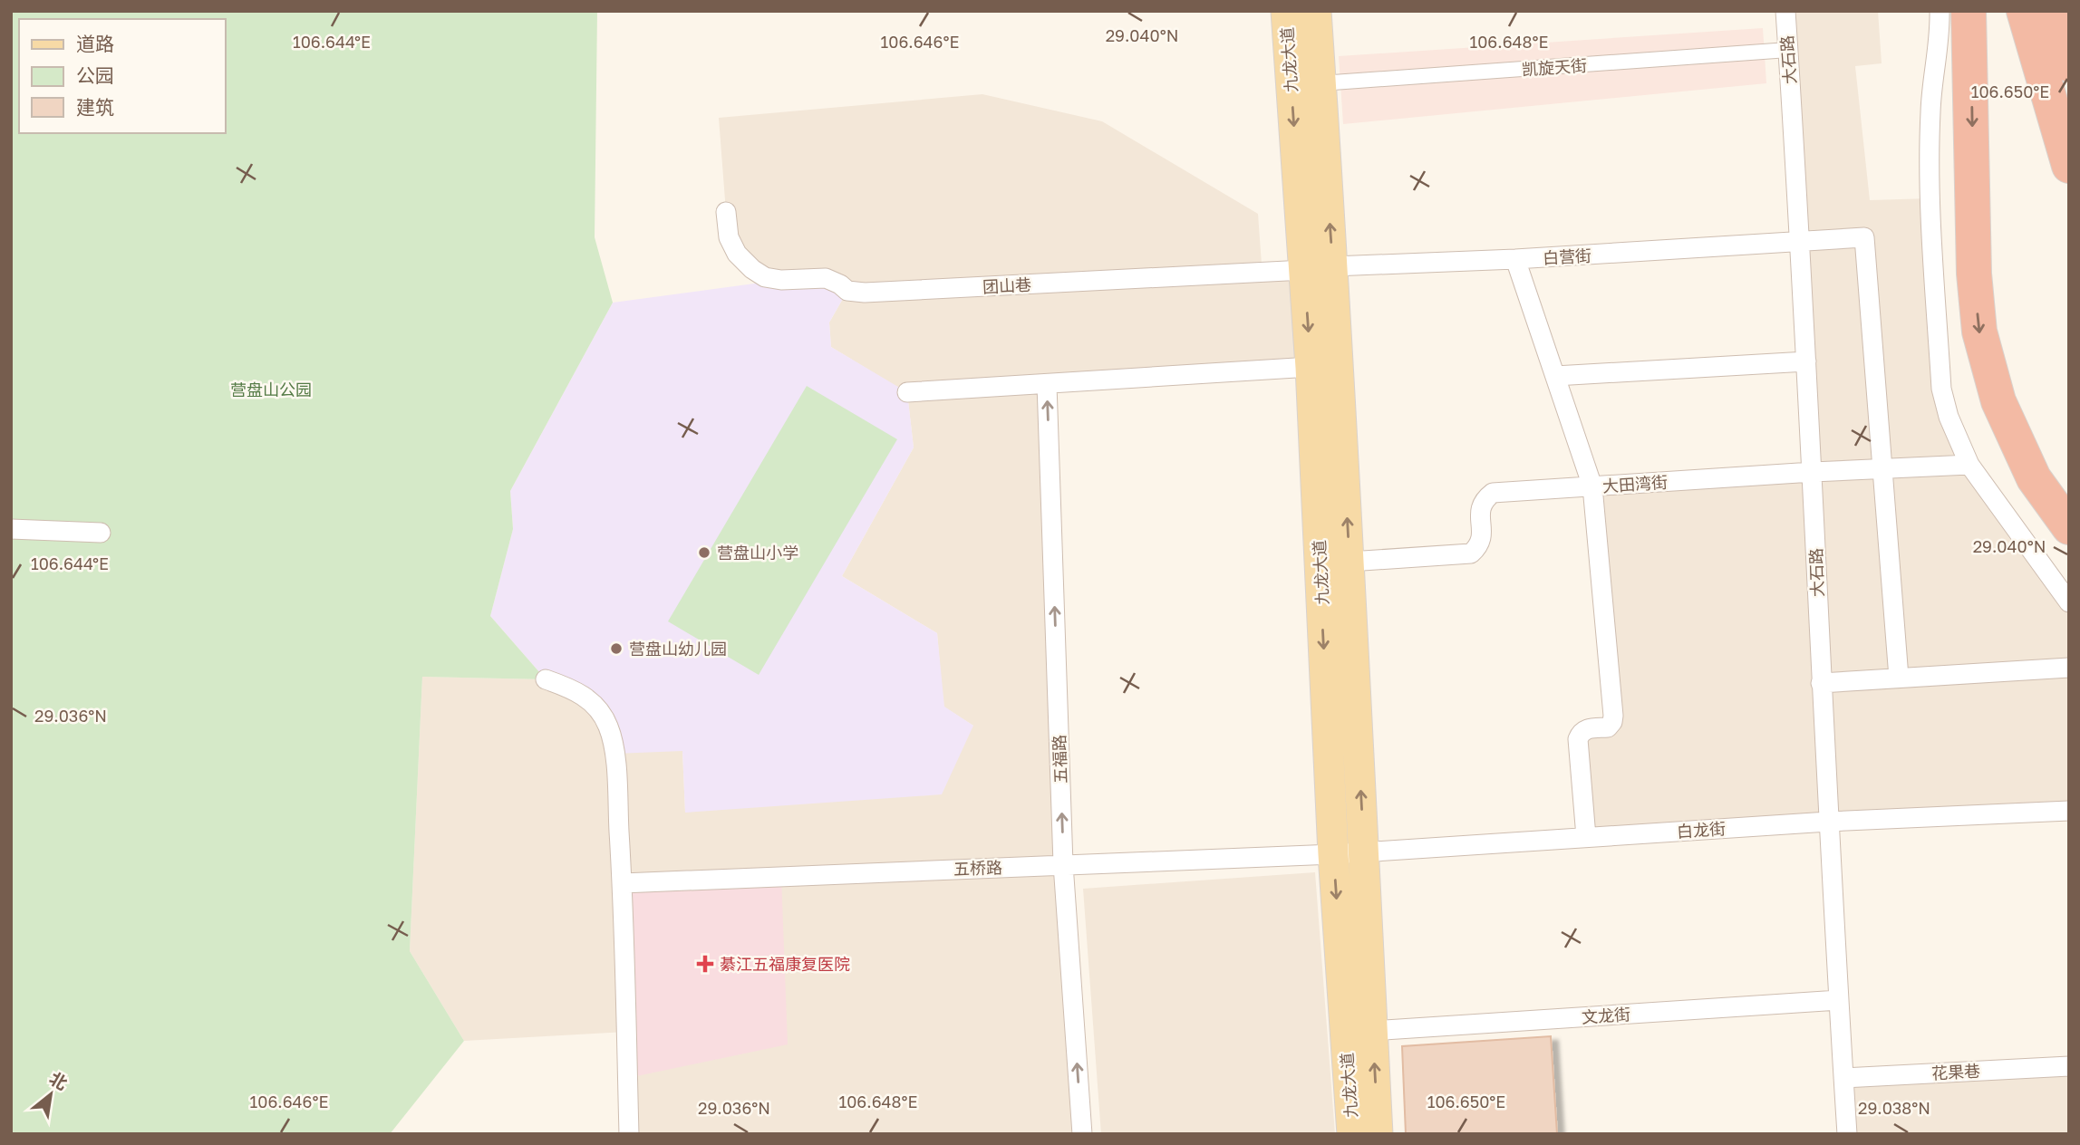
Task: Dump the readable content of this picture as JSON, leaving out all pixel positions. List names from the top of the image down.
{
  "streets": {
    "main road": ["九龙大道"],
    "street": [
      "大石路",
      "凯旋天街",
      "白营街",
      "团山巷",
      "大田湾街",
      "五福路",
      "白龙街",
      "五桥路",
      "文龙街",
      "花果巷"
    ]
  },
  "crossings": [
    ["九龙大道", "凯旋天街"],
    ["九龙大道", "白营街"],
    ["九龙大道", "团山巷"],
    ["九龙大道", "大田湾街"],
    ["九龙大道", "白龙街"],
    ["九龙大道", "五桥路"],
    ["九龙大道", "文龙街"],
    ["大石路", "凯旋天街"],
    ["大石路", "白营街"],
    ["大石路", "大田湾街"],
    ["大石路", "白龙街"],
    ["大石路", "文龙街"],
    ["大石路", "花果巷"],
    ["白营街", "团山巷"],
    ["白营街", "大田湾街"],
    ["五福路", "五桥路"],
    ["白龙街", "五桥路"]
  ],
  "one_way": ["五福路"],
  "parks": ["营盘山公园"],
  "places": {
    "other": ["营盘山小学", "营盘山幼儿园"],
    "health": ["綦江五福康复医院"]
  },
  "legend": ["道路", "公园", "建筑"],
  "north": "top right",
  "coordinates": [
    "29.040°N",
    "106.644°E",
    "106.646°E",
    "106.648°E",
    "106.650°E",
    "29.036°N",
    "29.038°N"
  ]
}
